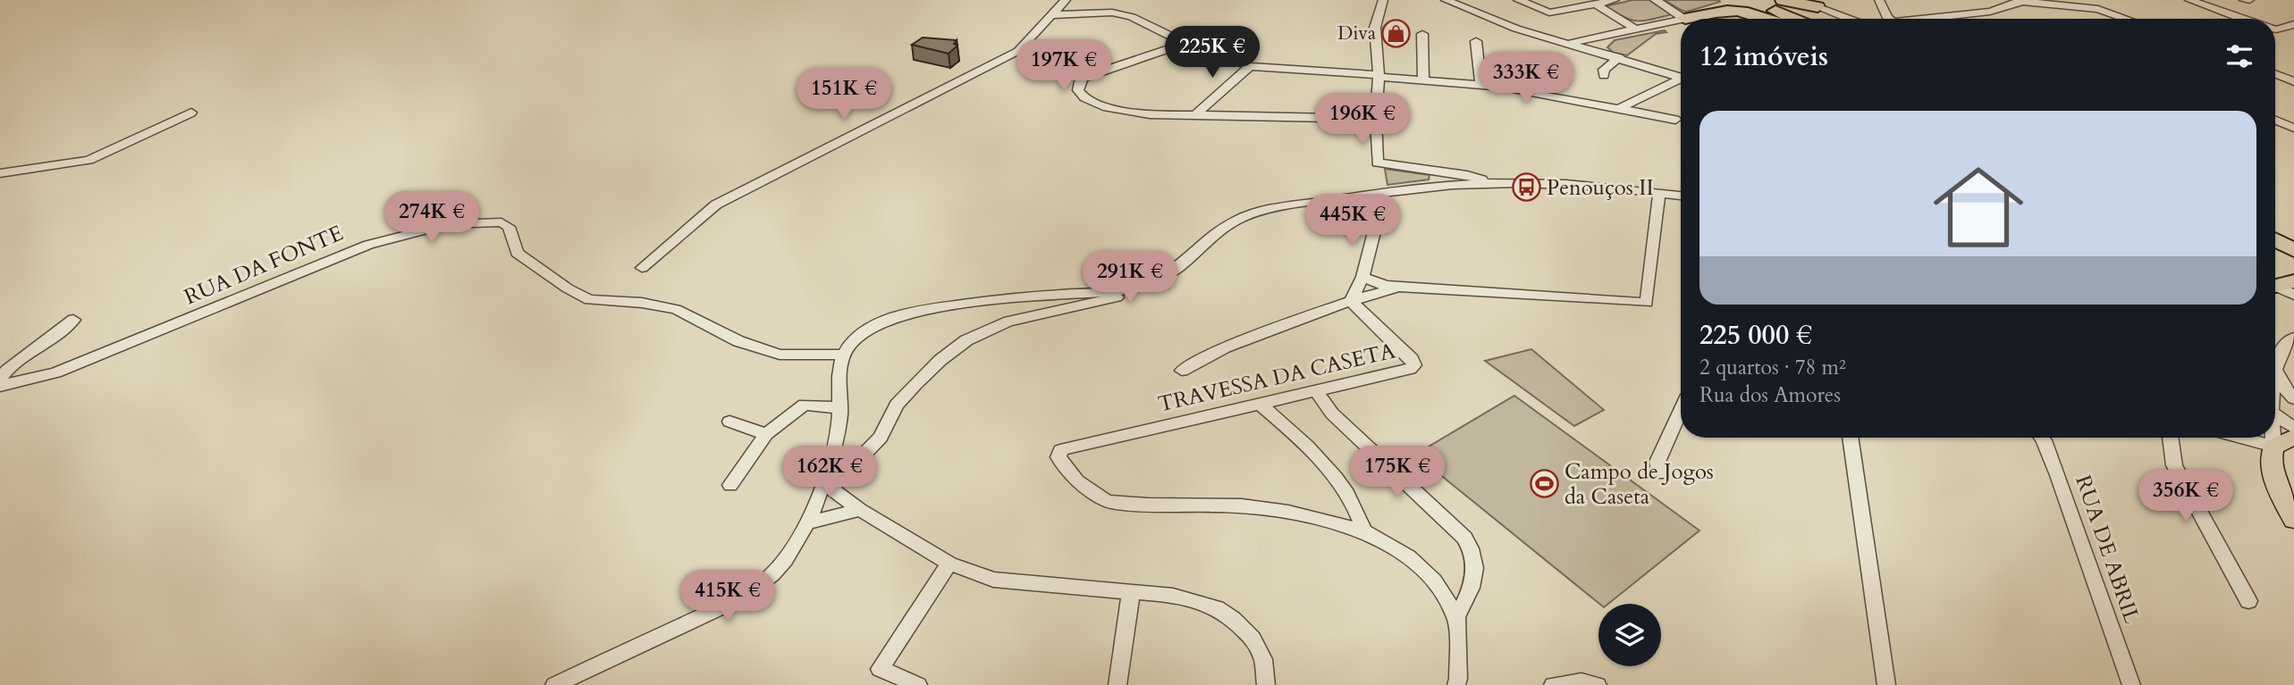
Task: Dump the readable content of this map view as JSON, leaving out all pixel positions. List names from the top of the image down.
{
  "streets": {
    "street": ["RUA DA FONTE", "TRAVESSA DA CASETA", "RUA DE ABRIL"]
  },
  "places": {
    "shop": ["Diva"],
    "bus stop": ["Penouços II"],
    "sports": ["Campo de Jogos da Caseta"]
  },
  "page": {
    "heading": "12 imóveis",
    "price": [
      "225K €",
      "197K €",
      "333K €",
      "151K €",
      "196K €",
      "274K €",
      "445K €",
      "291K €",
      "162K €",
      "175K €",
      "356K €",
      "415K €"
    ],
    "list": [
      {
        "name": "225 000 €",
        "note": "2 quartos · 78 m² · Rua dos Amores"
      }
    ]
  }
}
